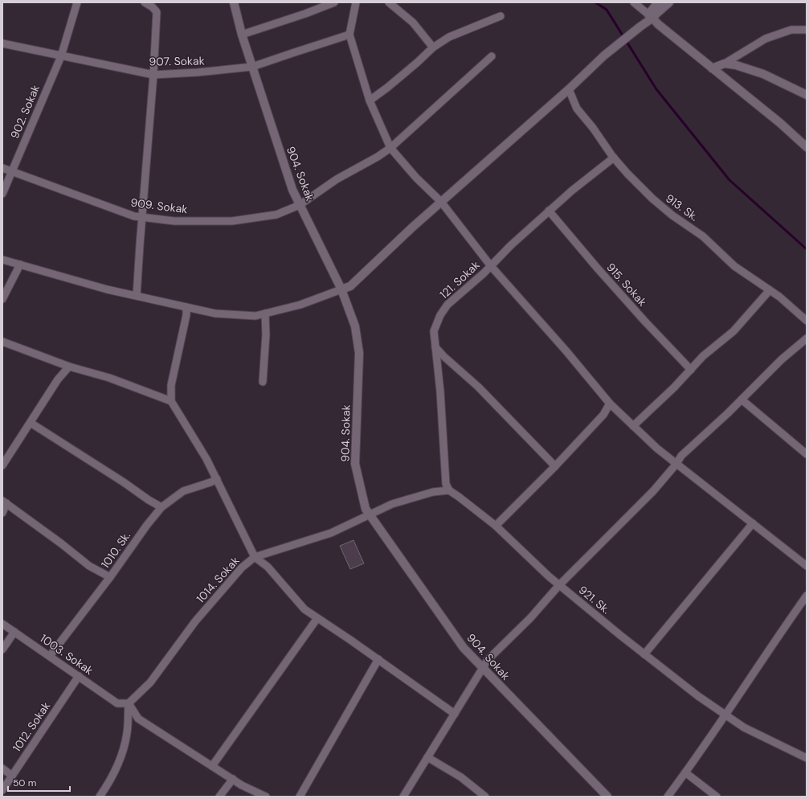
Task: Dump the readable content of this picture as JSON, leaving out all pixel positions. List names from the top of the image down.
{
  "streets": {
    "street": [
      "907. Sokak",
      "902. Sokak",
      "904. Sokak",
      "909. Sokak",
      "913. Sk.",
      "121. Sokak",
      "915. Sokak",
      "1010. Sk.",
      "1014. Sokak",
      "921. Sk.",
      "1003. Sokak",
      "1012. Sokak"
    ]
  },
  "crossings": [
    ["907. Sokak", "902. Sokak"],
    ["907. Sokak", "904. Sokak"],
    ["902. Sokak", "909. Sokak"],
    ["904. Sokak", "909. Sokak"],
    ["904. Sokak", "1014. Sokak"],
    ["913. Sk.", "121. Sokak"],
    ["121. Sokak", "915. Sokak"],
    ["121. Sokak", "921. Sk."],
    ["1010. Sk.", "1003. Sokak"],
    ["1014. Sokak", "1003. Sokak"],
    ["1003. Sokak", "1012. Sokak"]
  ],
  "scale_bar": "50 m"
}
